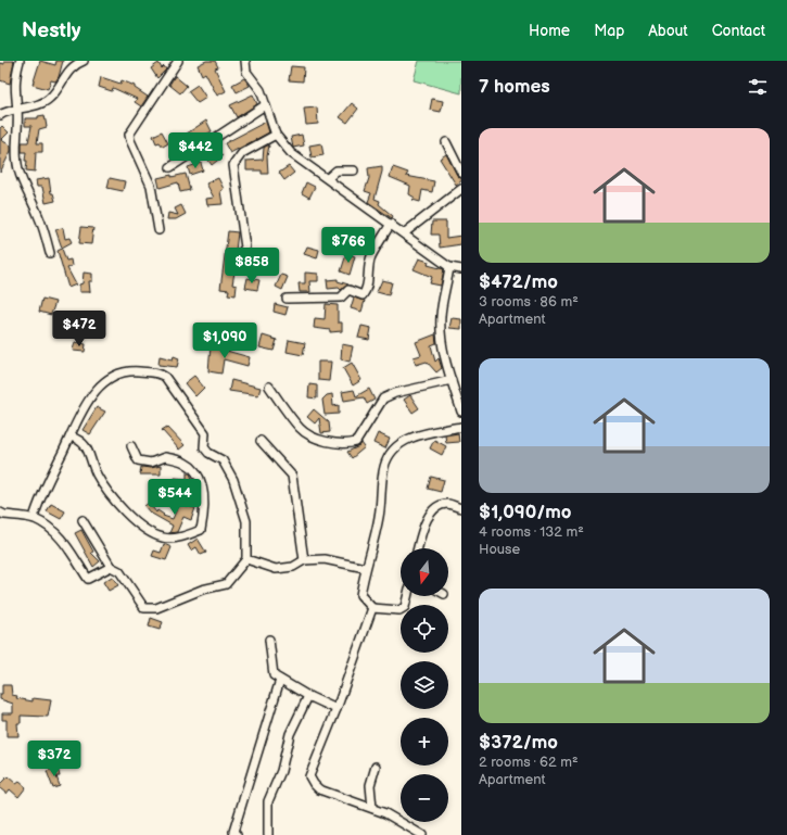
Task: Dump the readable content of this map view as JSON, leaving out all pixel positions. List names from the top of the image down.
{
  "north": "bottom",
  "page": {
    "header": "Nestly",
    "nav": [
      "Home",
      "Map",
      "About",
      "Contact"
    ],
    "heading": "7 homes",
    "list": [
      {
        "name": "$472/mo",
        "note": "3 rooms · 86 m² · Apartment"
      },
      {
        "name": "$1,090/mo",
        "note": "4 rooms · 132 m² · House"
      },
      {
        "name": "$372/mo",
        "note": "2 rooms · 62 m² · Apartment"
      }
    ],
    "price": [
      "$442",
      "$766",
      "$858",
      "$472",
      "$1,090",
      "$544",
      "$372"
    ],
    "map_buttons": ["+", "−"]
  }
}
